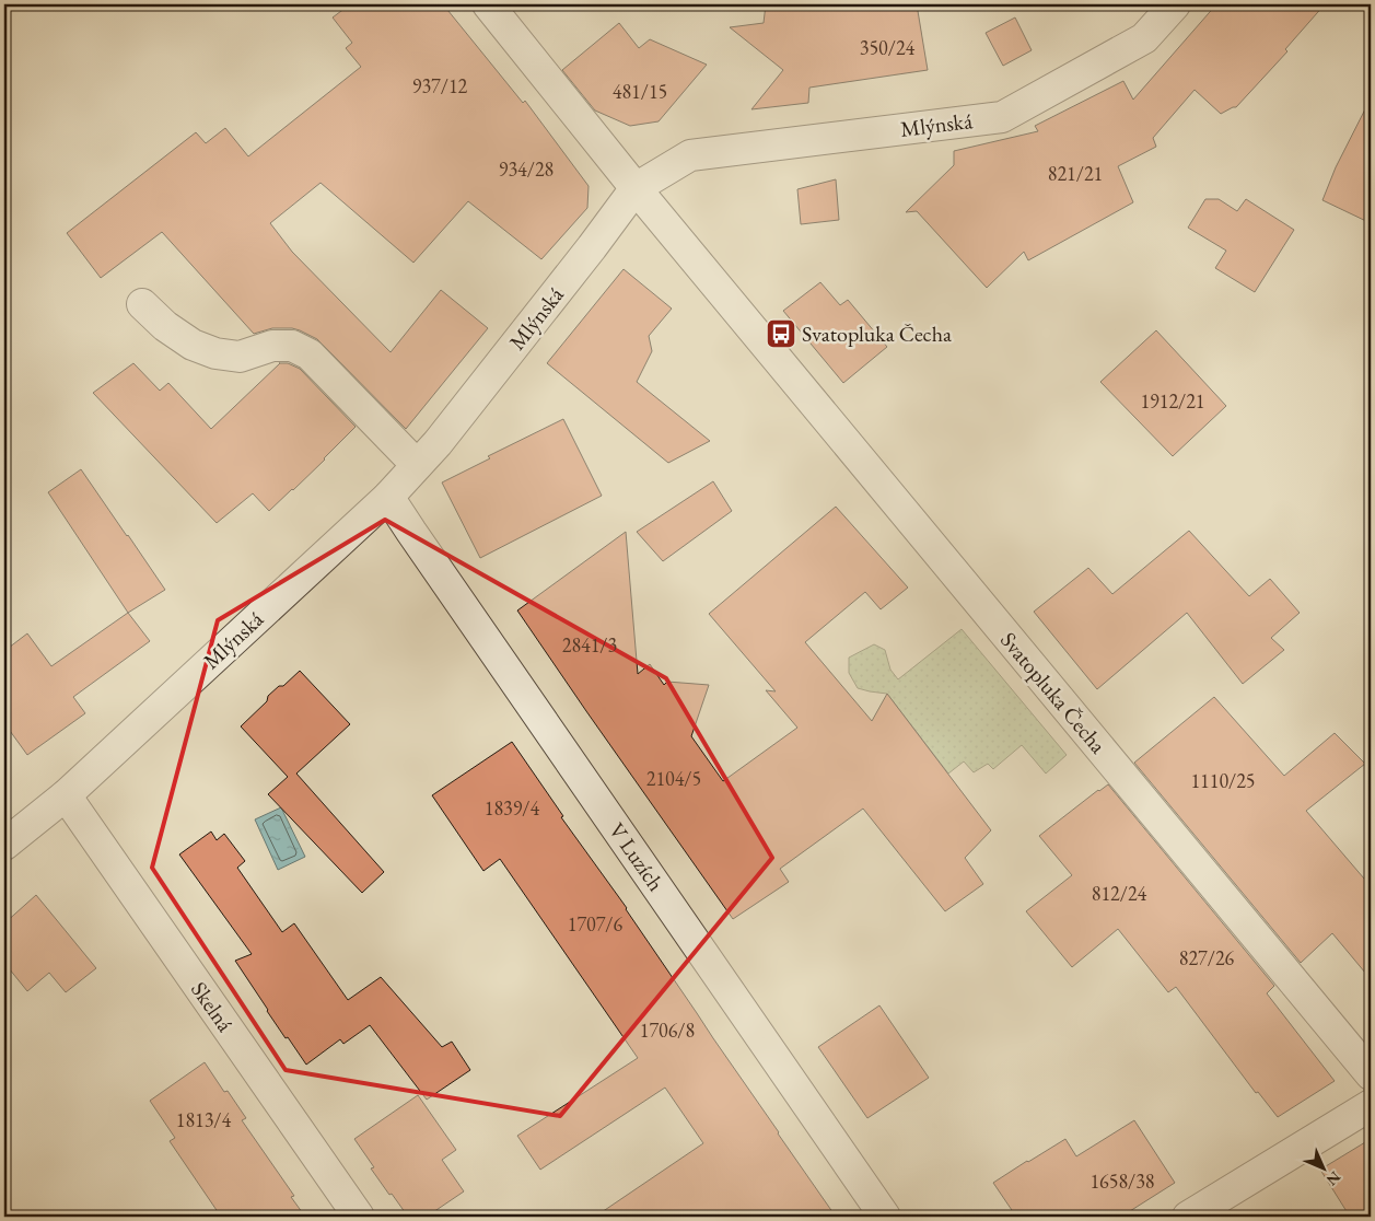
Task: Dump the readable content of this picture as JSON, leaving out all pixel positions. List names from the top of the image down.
{
  "streets": {
    "street": [
      "Mlýnská",
      "Svatopluka Čecha",
      "V Luzích",
      "Skelná"
    ]
  },
  "crossings": [
    ["Mlýnská", "Svatopluka Čecha"],
    ["Mlýnská", "V Luzích"],
    ["Mlýnská", "Skelná"]
  ],
  "places": {
    "bus stop": ["Svatopluka Čecha"]
  },
  "house_numbers": [
    "350/24",
    "937/12",
    "481/15",
    "934/28",
    "821/21",
    "1912/21",
    "2841/3",
    "2104/5",
    "1110/25",
    "1839/4",
    "812/24",
    "1707/6",
    "827/26",
    "1706/8",
    "1813/4",
    "1658/38"
  ],
  "north": "bottom right"
}
